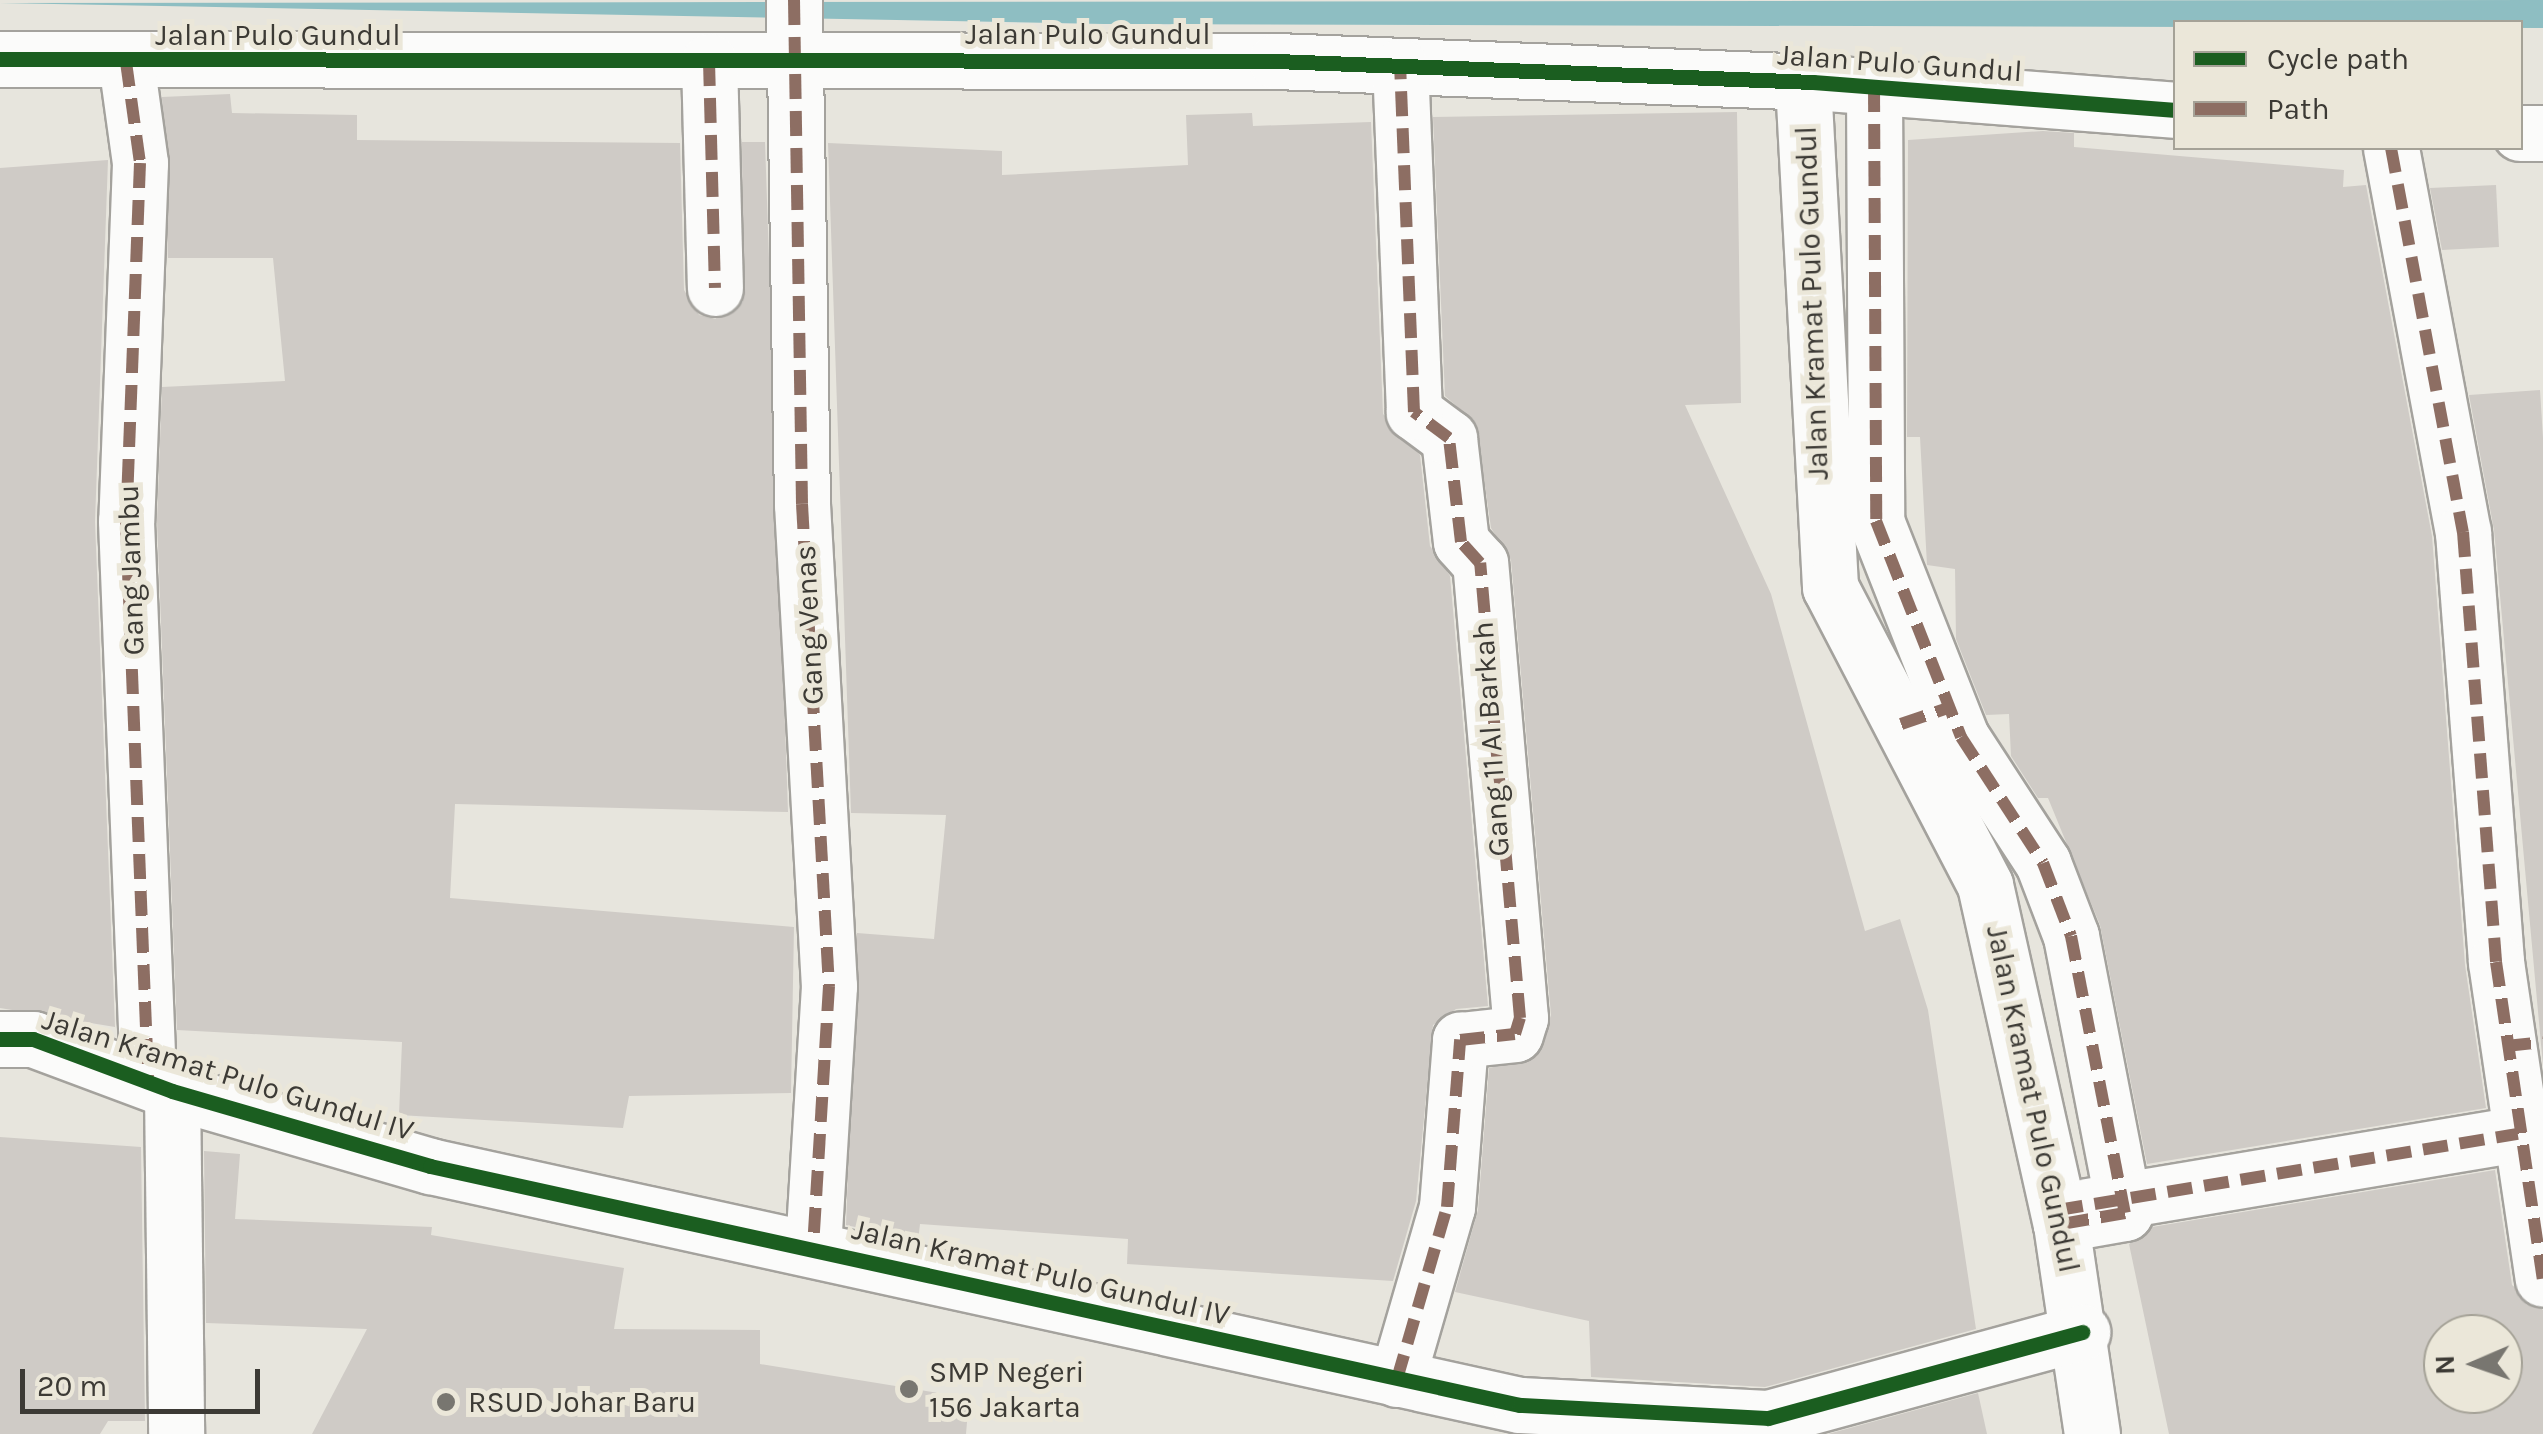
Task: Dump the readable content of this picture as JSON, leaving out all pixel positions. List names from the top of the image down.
{
  "streets": {
    "street": [
      "Jalan Pulo Gundul",
      "Jalan Kramat Pulo Gundul",
      "Gang Jambu",
      "Gang Venas",
      "Gang 11 Al Barkah",
      "Jalan Kramat Pulo Gundul IV"
    ]
  },
  "crossings": [
    ["Jalan Pulo Gundul", "Jalan Kramat Pulo Gundul"],
    ["Jalan Pulo Gundul", "Gang Jambu"],
    ["Jalan Pulo Gundul", "Gang Venas"],
    ["Jalan Pulo Gundul", "Gang 11 Al Barkah"],
    ["Jalan Kramat Pulo Gundul", "Jalan Kramat Pulo Gundul IV"],
    ["Gang Jambu", "Jalan Kramat Pulo Gundul IV"],
    ["Gang Venas", "Jalan Kramat Pulo Gundul IV"],
    ["Gang 11 Al Barkah", "Jalan Kramat Pulo Gundul IV"]
  ],
  "places": ["SMP Negeri 156 Jakarta", "RSUD Johar Baru"],
  "legend": ["Cycle path", "Path"],
  "scale_bar": "20 m",
  "north": "left"
}
